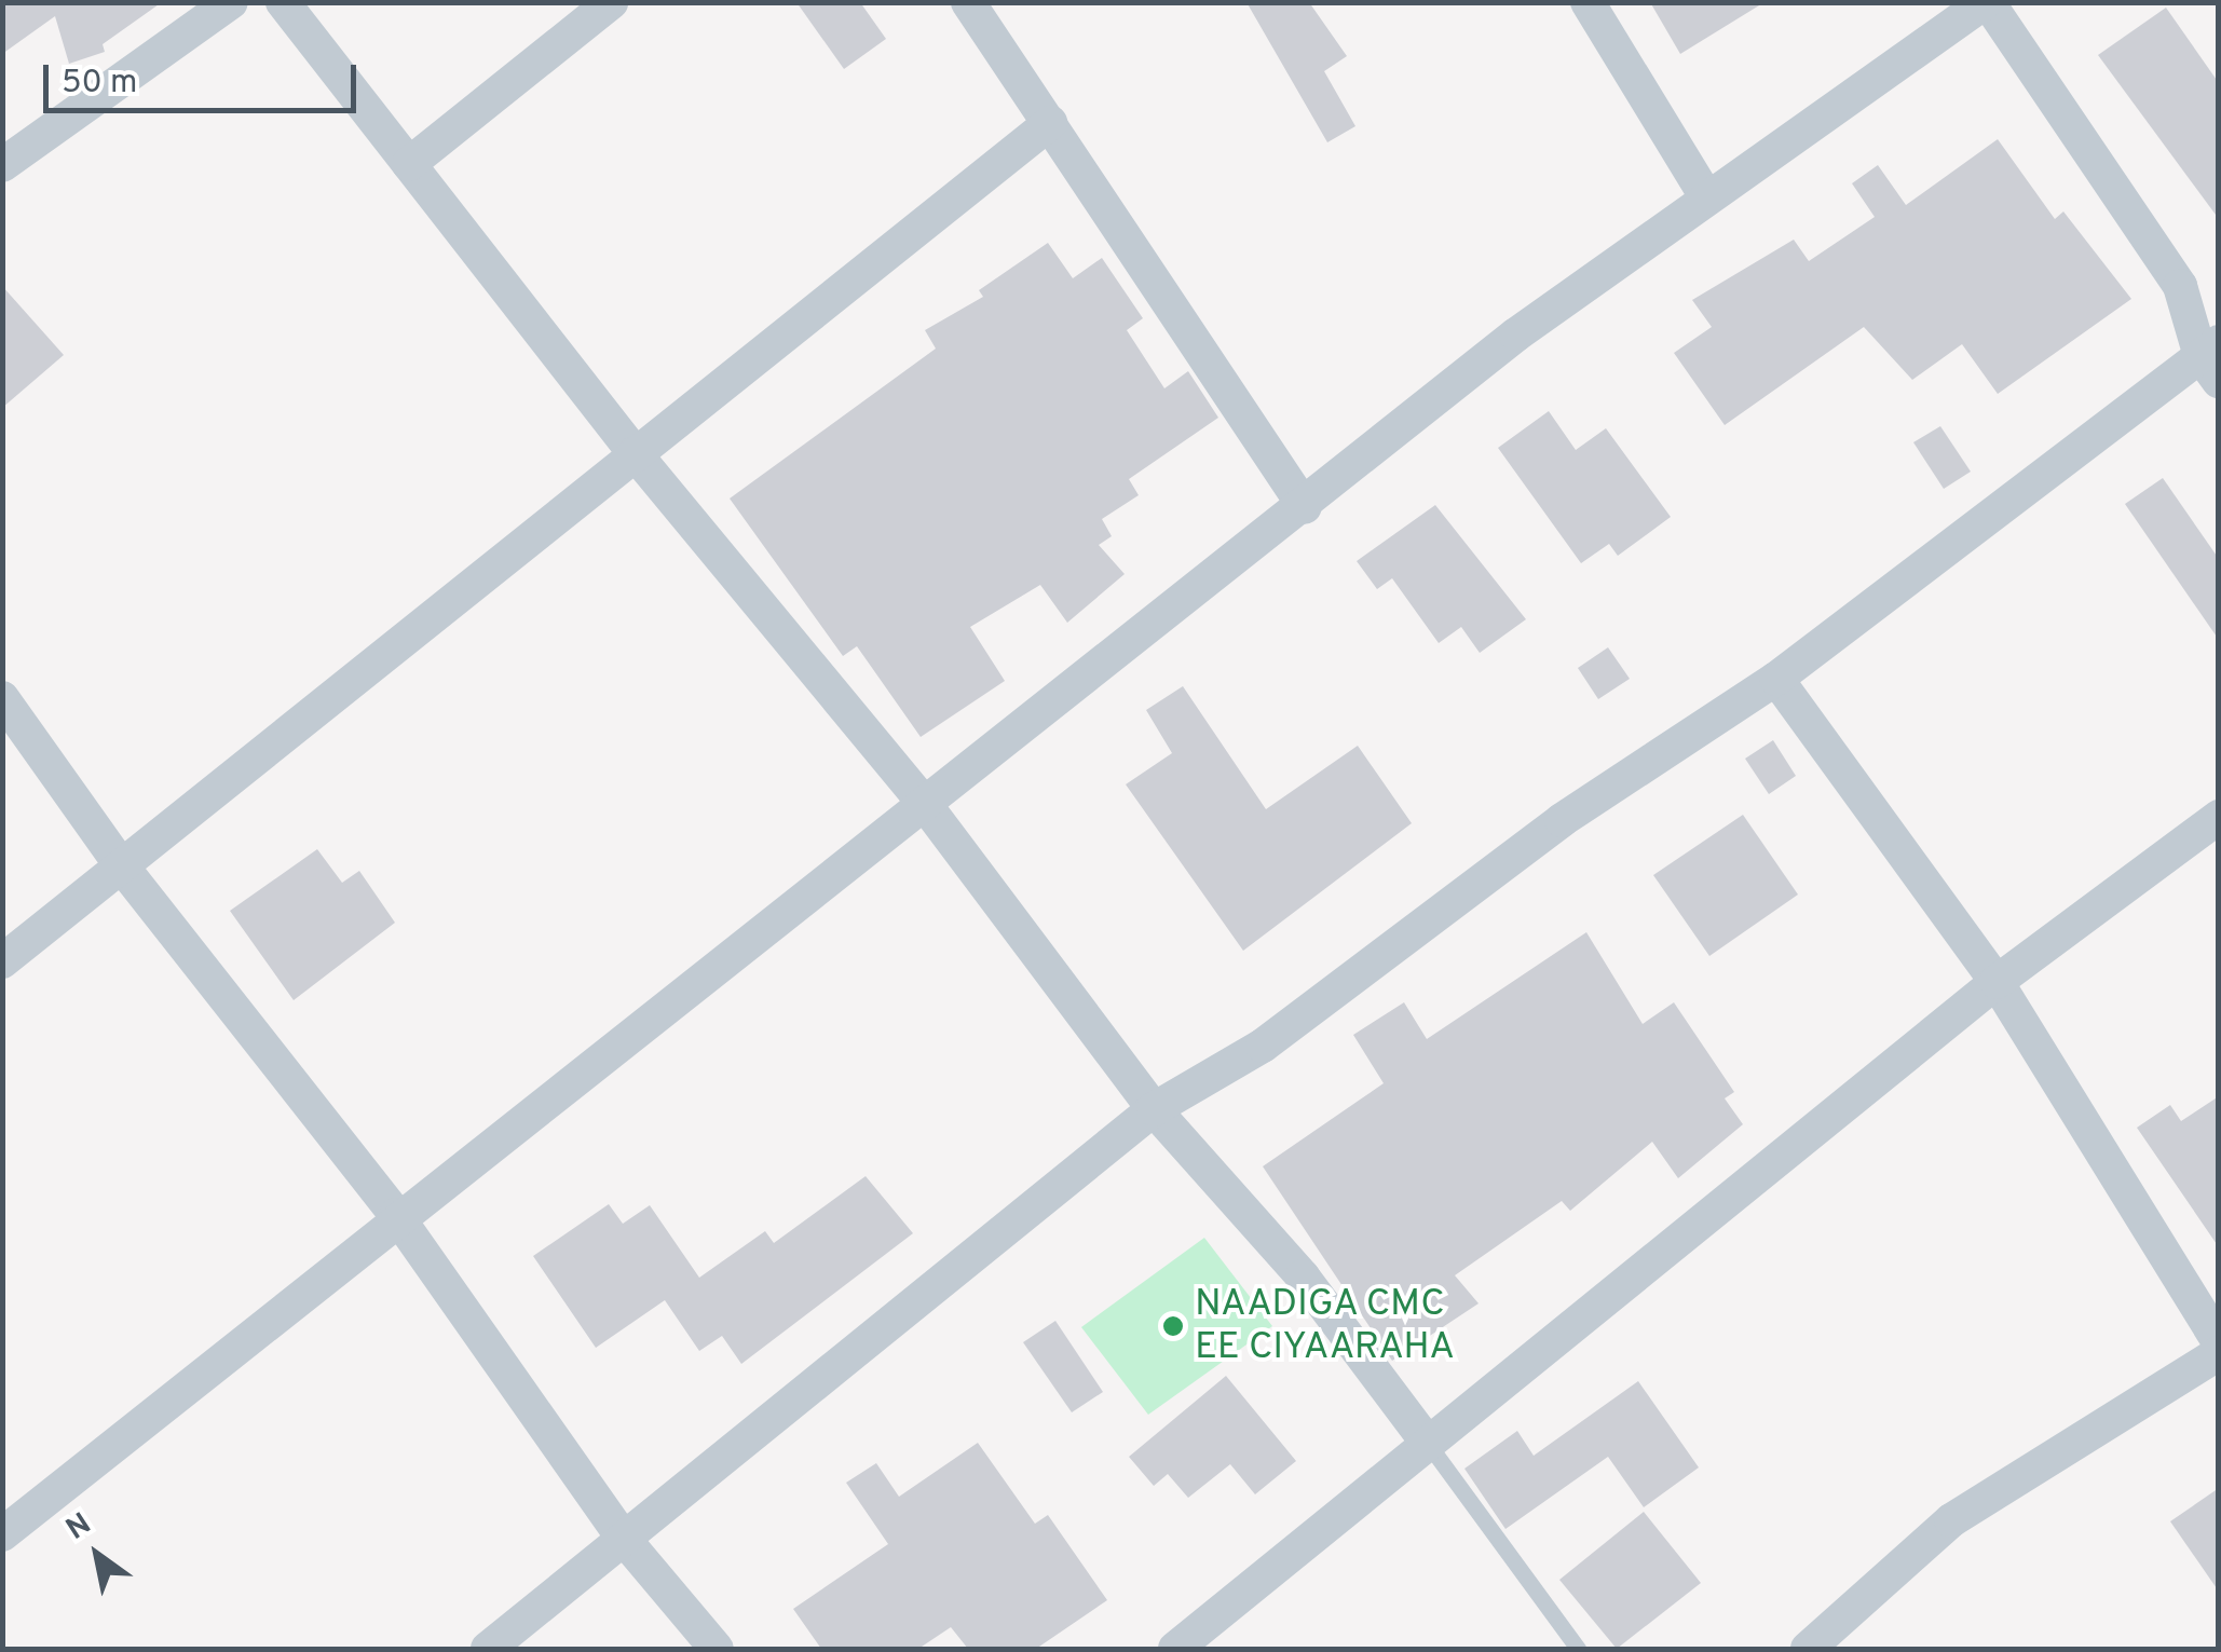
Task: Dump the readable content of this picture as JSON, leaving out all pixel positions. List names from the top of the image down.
{
  "places": ["NAADIGA CMC EE CIYAARAHA"],
  "scale_bar": "50 m",
  "north": "top left"
}
